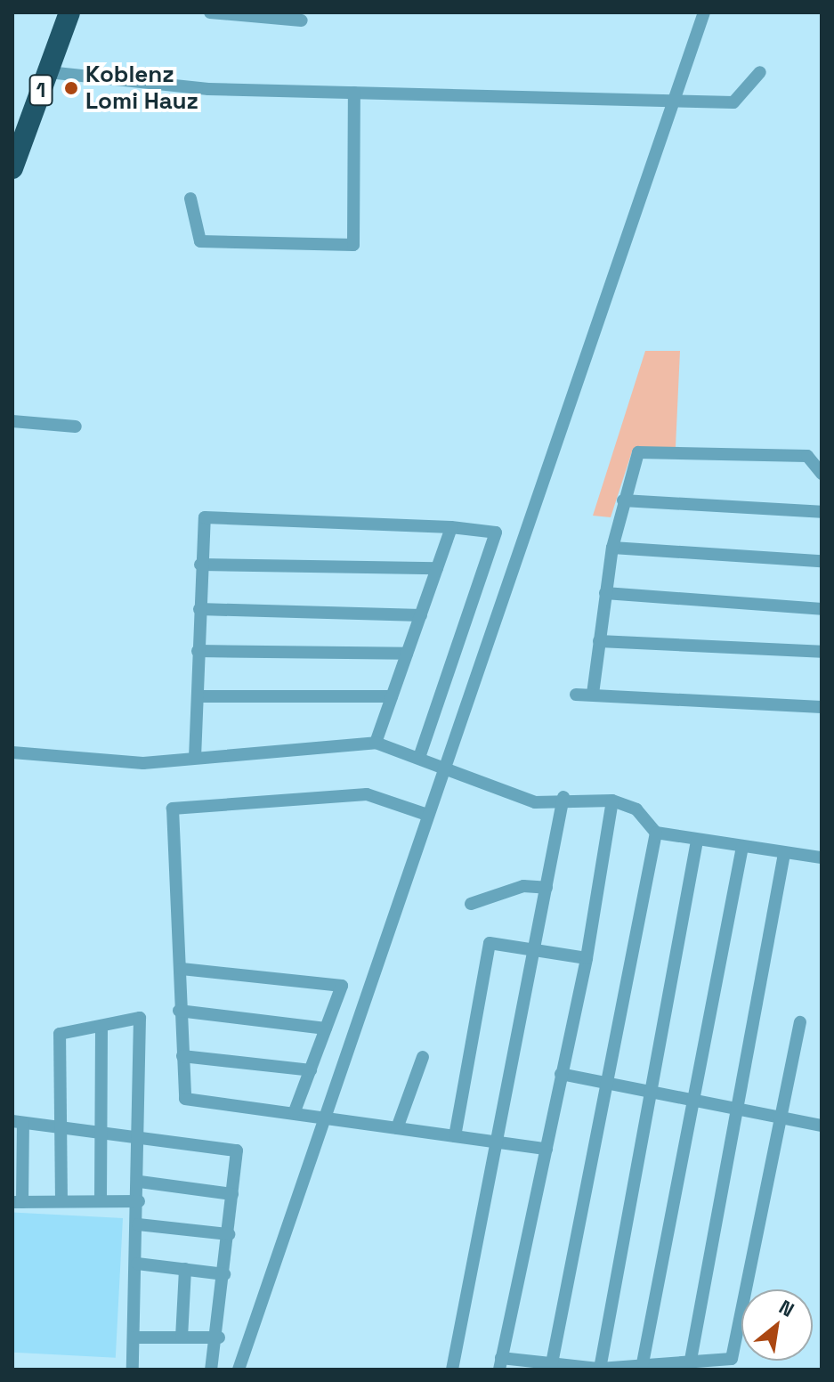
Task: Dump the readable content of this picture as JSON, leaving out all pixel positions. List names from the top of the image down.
{
  "streets": {
    "highway": ["1"]
  },
  "places": ["Koblenz Lomi Hauz"],
  "north": "top right"
}
